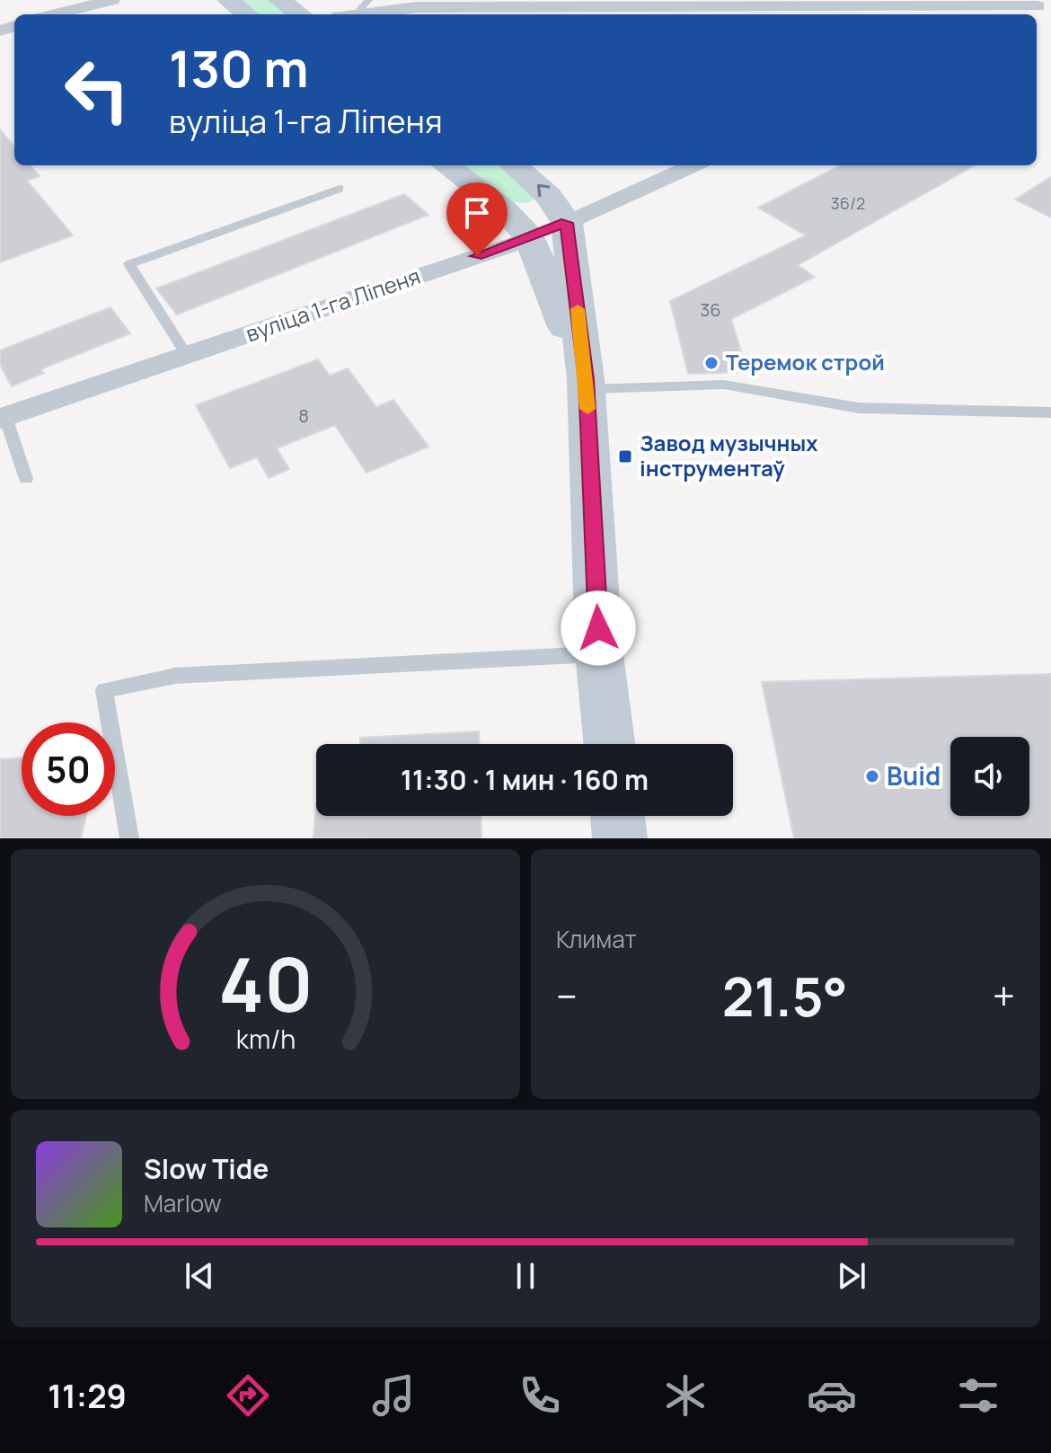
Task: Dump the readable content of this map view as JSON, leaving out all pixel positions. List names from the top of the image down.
{
  "streets": {
    "main road": ["вуліца 1-га Ліпеня"]
  },
  "places": {
    "other": ["Теремок строй", "Buid"],
    "transit": ["Завод музычных інструментаў"]
  },
  "house_numbers": ["36/2", "36", "8"],
  "page": {
    "turn": ["130 m", "вуліца 1-га Ліпеня"],
    "limit": "50",
    "trip": "11:30 · 1 мин · 160 m",
    "tile": "Климат",
    "heat": ["−", "21.5°", "+"],
    "song": ["Slow Tide", "Marlow"],
    "tabs": "11:29",
    "gauge": ["40", "km/h"]
  }
}
